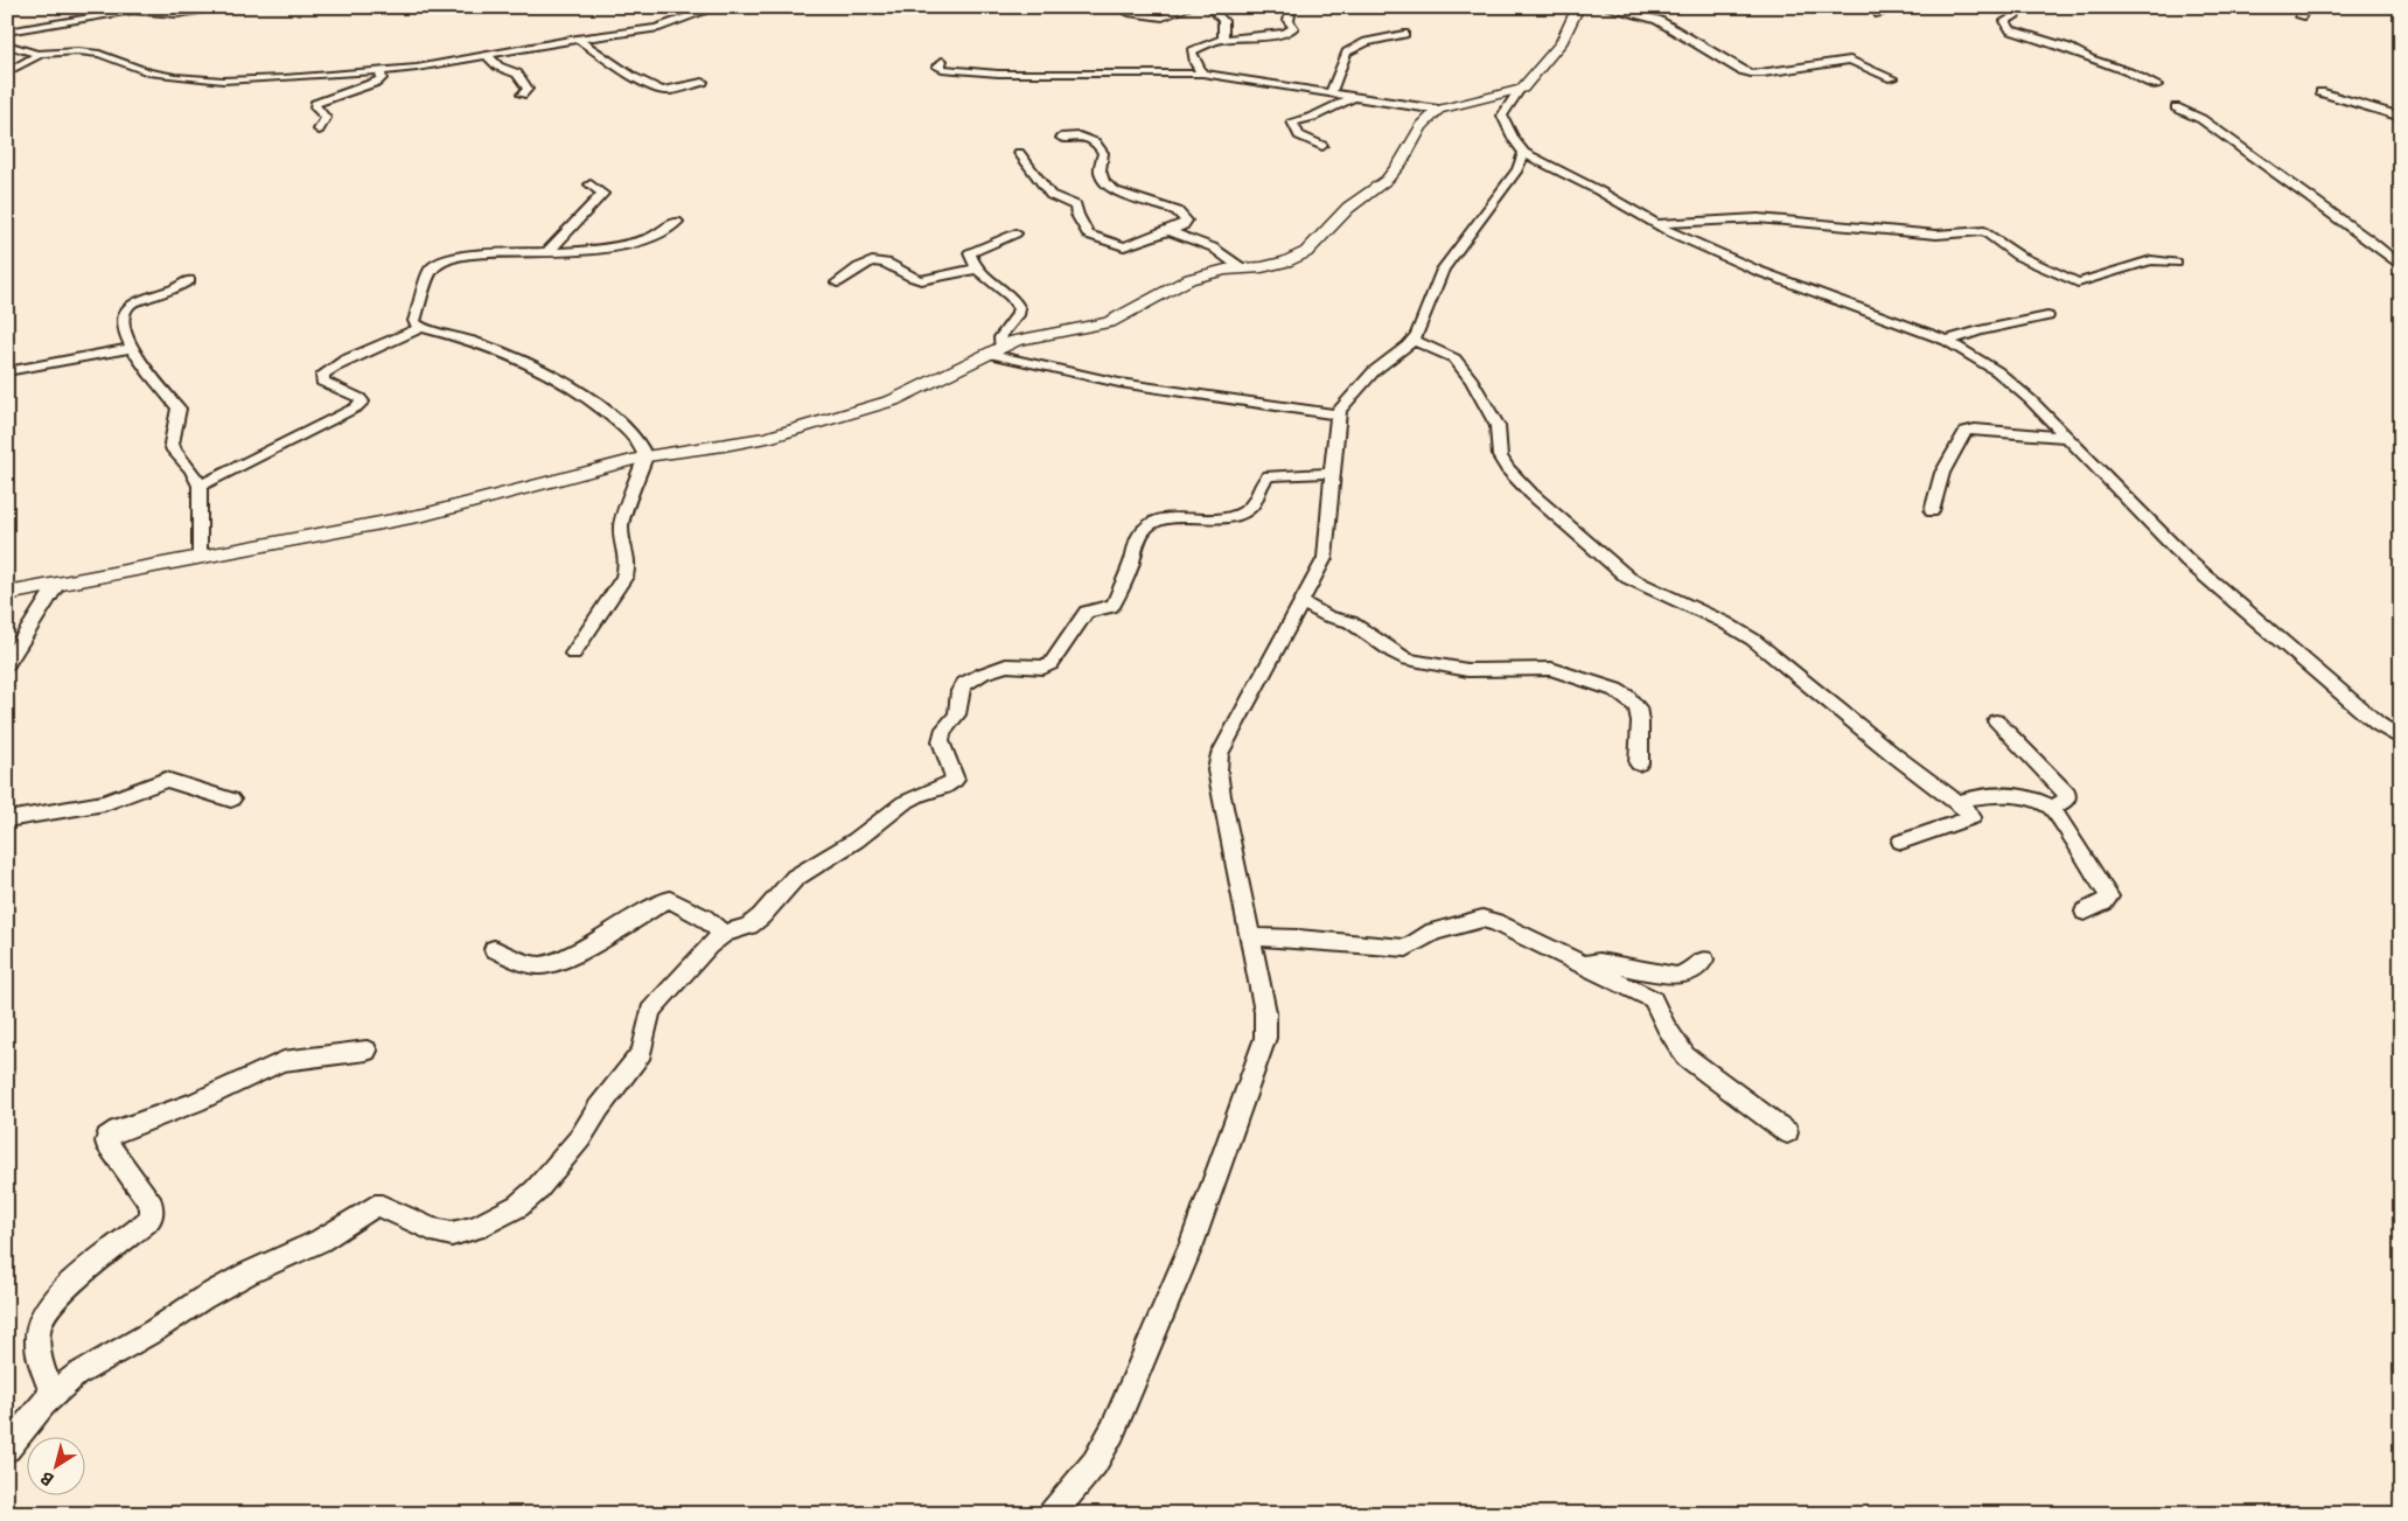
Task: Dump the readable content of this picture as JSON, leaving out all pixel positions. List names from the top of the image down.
{
  "north": "bottom left"
}
